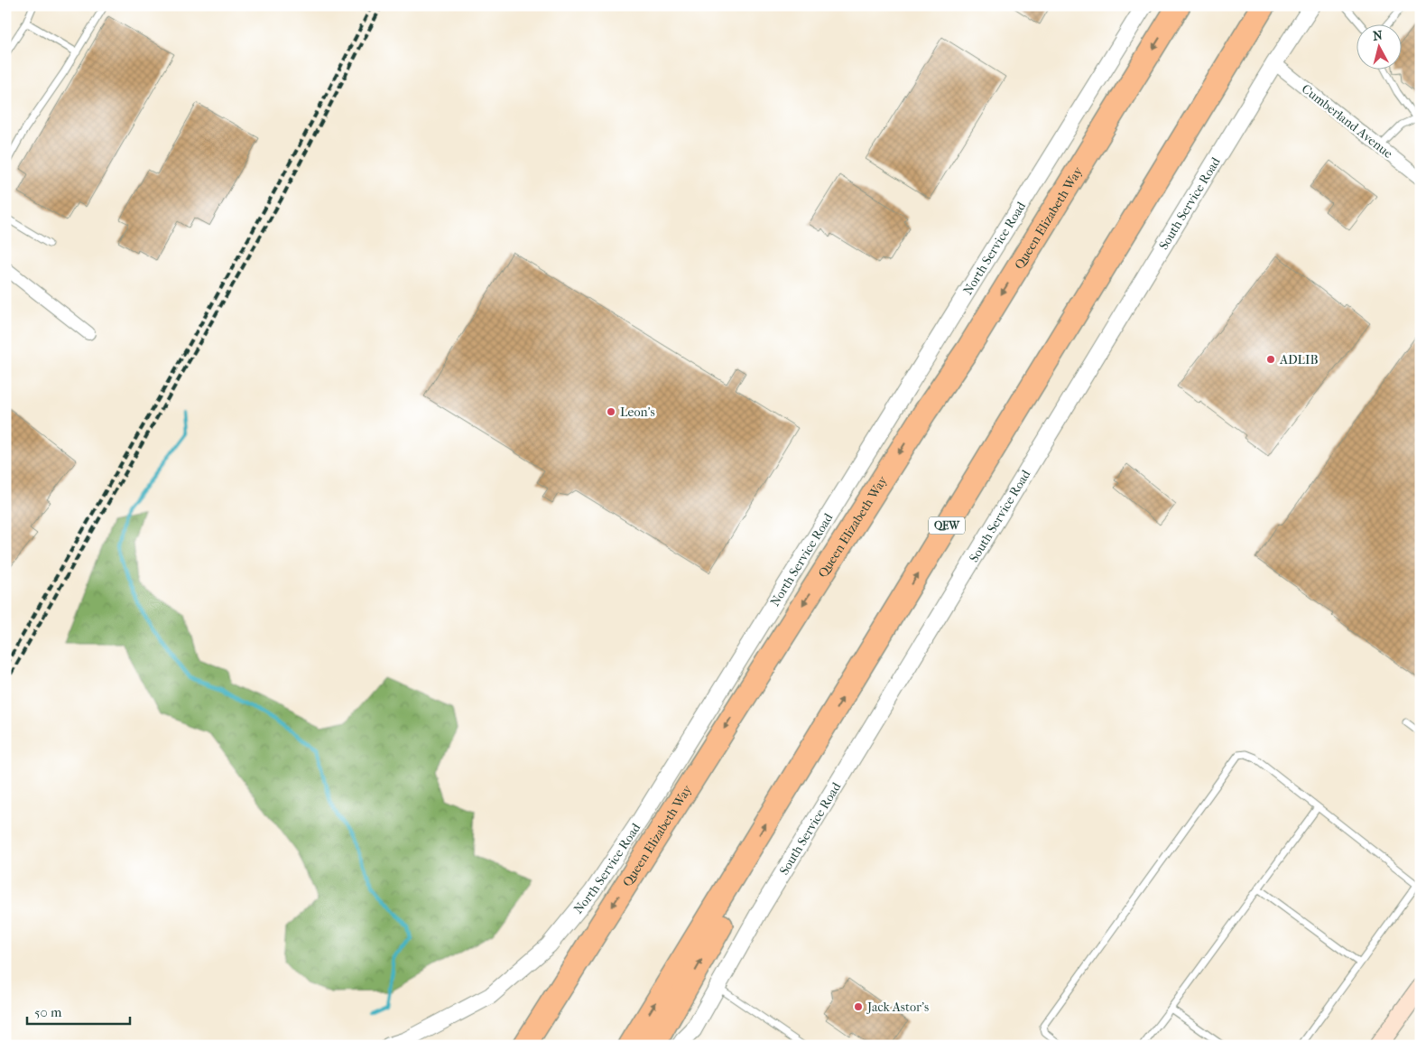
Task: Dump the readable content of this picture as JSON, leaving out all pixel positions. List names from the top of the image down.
{
  "streets": {
    "highway": ["Queen Elizabeth Way", "QEW"],
    "street": ["Cumberland Avenue", "South Service Road", "North Service Road"]
  },
  "crossings": [
    ["Cumberland Avenue", "South Service Road"]
  ],
  "places": ["ADLIB", "Leon's", "Jack Astor's"],
  "scale_bar": "50 m",
  "north": "top"
}
